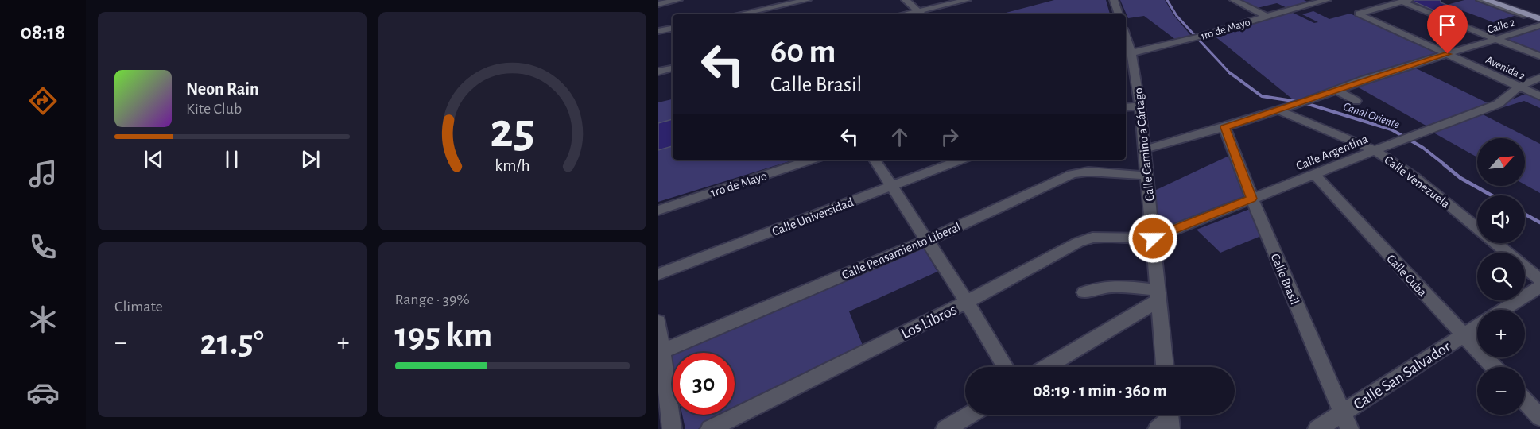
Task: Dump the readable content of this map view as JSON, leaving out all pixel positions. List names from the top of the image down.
{
  "streets": {
    "street": [
      "Calle 2",
      "1ro de Mayo",
      "Avenida 2",
      "Calle Camino a Cártago",
      "Calle Argentina",
      "Calle Venezuela",
      "Calle Universidad",
      "Calle Pensamiento Liberal",
      "Calle Cuba",
      "Calle Brasil",
      "Los Libros",
      "Calle San Salvador"
    ]
  },
  "crossings": [
    ["Calle 2", "Avenida 2"],
    ["Calle 2", "Calle Camino a Cártago"],
    ["Calle 2", "Calle Venezuela"],
    ["Calle 2", "Calle Brasil"],
    ["1ro de Mayo", "Calle Camino a Cártago"],
    ["Avenida 2", "Calle Argentina"],
    ["Calle Camino a Cártago", "Calle Argentina"],
    ["Calle Camino a Cártago", "Calle Pensamiento Liberal"],
    ["Calle Camino a Cártago", "Los Libros"],
    ["Calle Argentina", "Calle Venezuela"],
    ["Calle Argentina", "Calle Cuba"],
    ["Calle Argentina", "Calle Brasil"],
    ["Calle Argentina", "Los Libros"],
    ["Calle Cuba", "Calle San Salvador"],
    ["Calle Brasil", "Calle San Salvador"]
  ],
  "water": ["Canal Oriente"],
  "north": "top right",
  "page": {
    "tabs": "08:18",
    "turn": ["60 m", "Calle Brasil"],
    "song": ["Neon Rain", "Kite Club"],
    "map_buttons": ["+", "−"],
    "tile": [
      "Climate",
      ["Range · 39%", "195 km"]
    ],
    "heat": ["−", "21.5°", "+"],
    "limit": "30",
    "trip": "08:19 · 1 min · 360 m",
    "gauge": ["25", "km/h"]
  }
}
